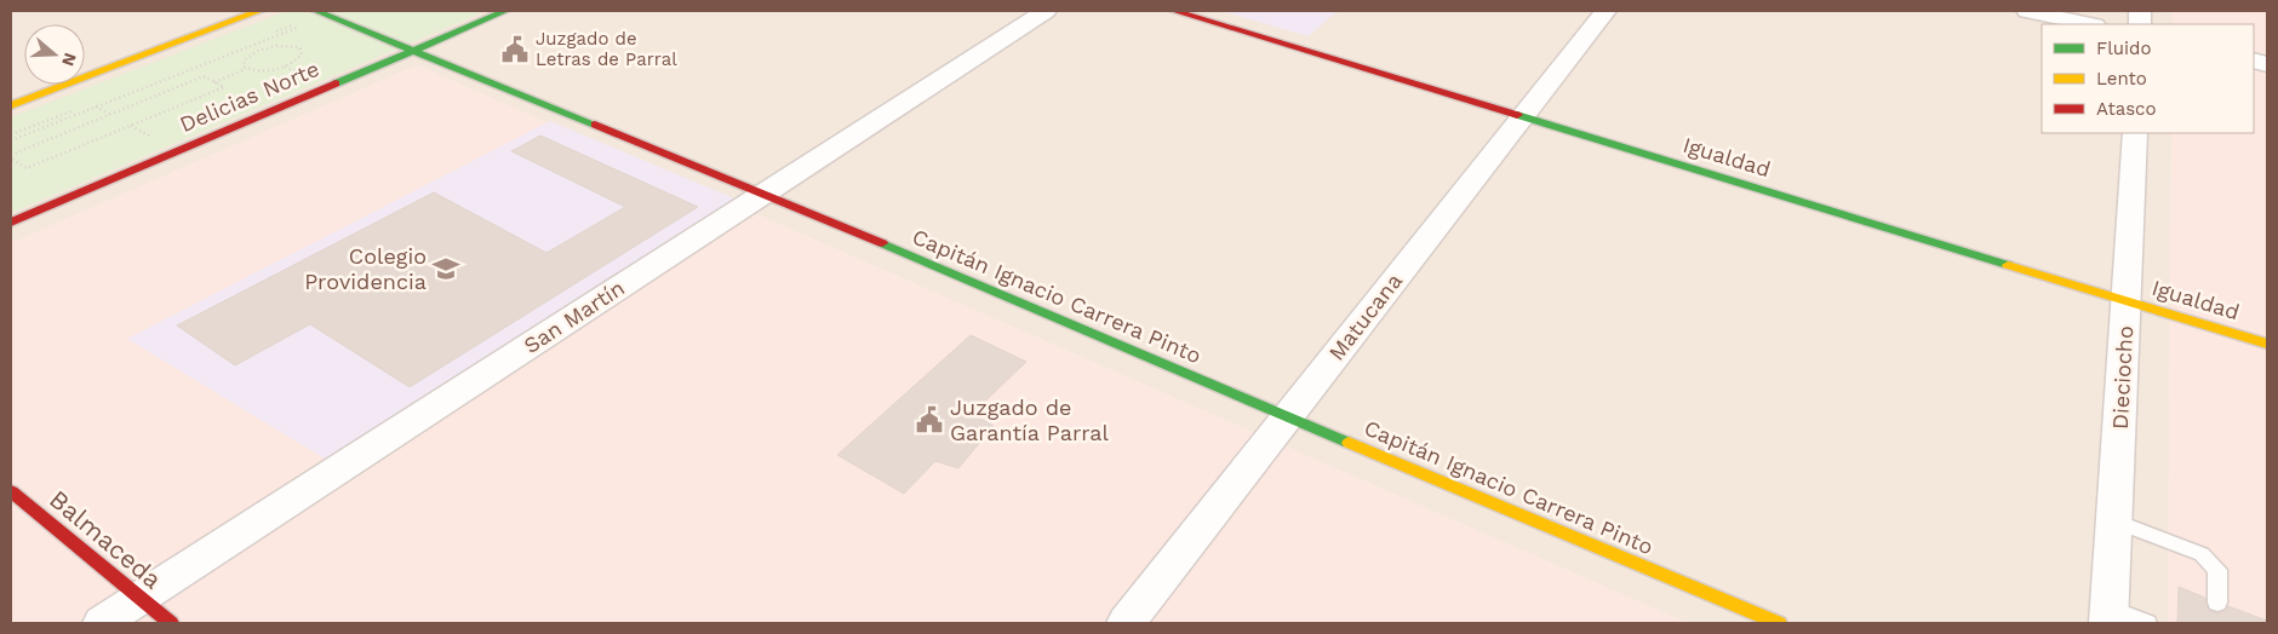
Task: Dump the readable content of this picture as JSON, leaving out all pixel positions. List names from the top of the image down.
{
  "streets": {
    "main road": [
      "Delicias Norte",
      "Igualdad",
      "Capitán Ignacio Carrera Pinto",
      "Balmaceda"
    ],
    "street": ["San Martín", "Matucana", "Dieciocho"]
  },
  "crossings": [
    ["Delicias Norte", "Capitán Ignacio Carrera Pinto"],
    ["Igualdad", "Matucana"],
    ["Igualdad", "Dieciocho"],
    ["Capitán Ignacio Carrera Pinto", "San Martín"],
    ["Capitán Ignacio Carrera Pinto", "Matucana"],
    ["San Martín", "Balmaceda"]
  ],
  "places": {
    "public building": ["Juzgado de Letras de Parral", "Juzgado de Garantía Parral"],
    "school or university": ["Colegio Providencia"]
  },
  "legend": ["Fluido", "Lento", "Atasco"],
  "north": "right"
}
